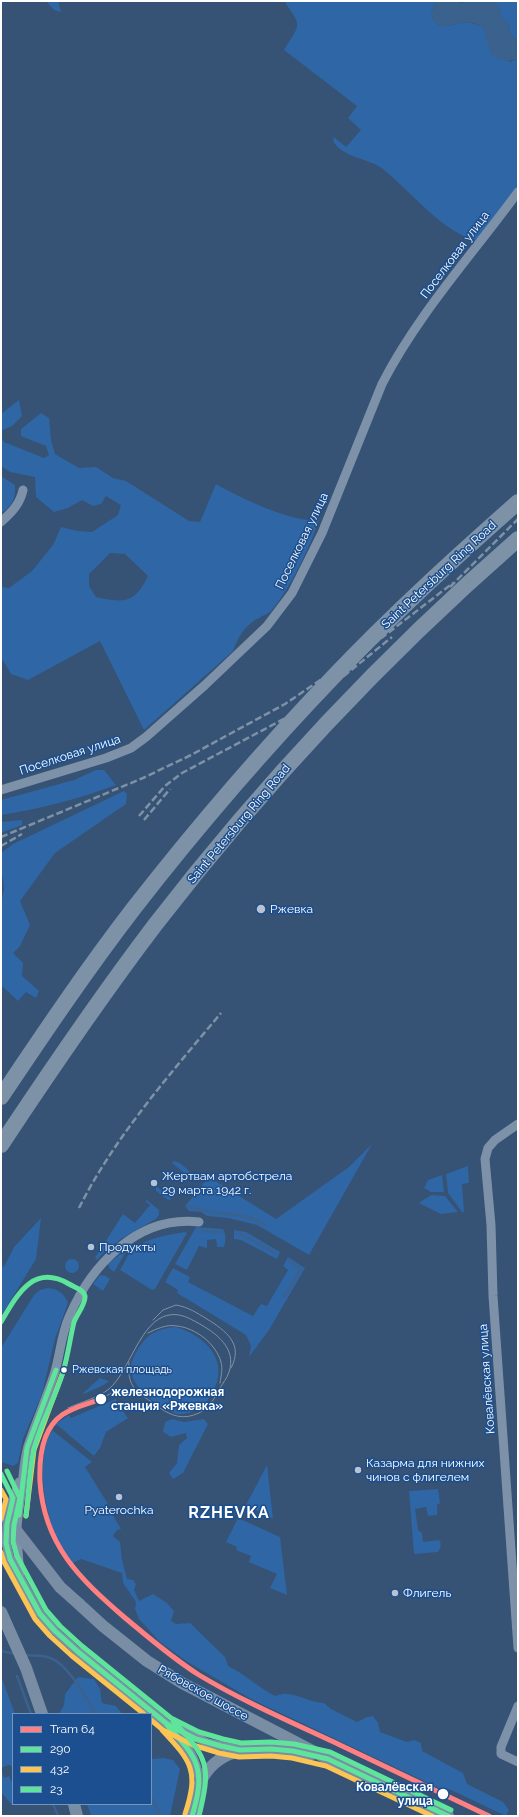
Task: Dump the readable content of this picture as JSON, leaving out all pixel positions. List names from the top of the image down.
{
  "streets": {
    "highway": ["Saint Petersburg Ring Road"],
    "main road": ["Рябовское шоссе"],
    "street": ["Поселковая улица", "Ковалёвская улица"]
  },
  "districts": ["RZHEVKA"],
  "places": [
    "Ржевка",
    "Жертвам артобстрела 29 марта 1942 г.",
    "Продукты",
    "Ржевская площадь",
    "железнодорожная станция «Ржевка»",
    "Казарма для нижних чинов с флигелем",
    "Pyaterochka",
    "Флигель",
    "Ковалёвская улица"
  ],
  "lines": [
    "transit line 23",
    "transit line 290",
    "transit line 432",
    "tram line 64"
  ],
  "legend": [
    "Tram 64",
    "290",
    "432",
    "23"
  ]
}
